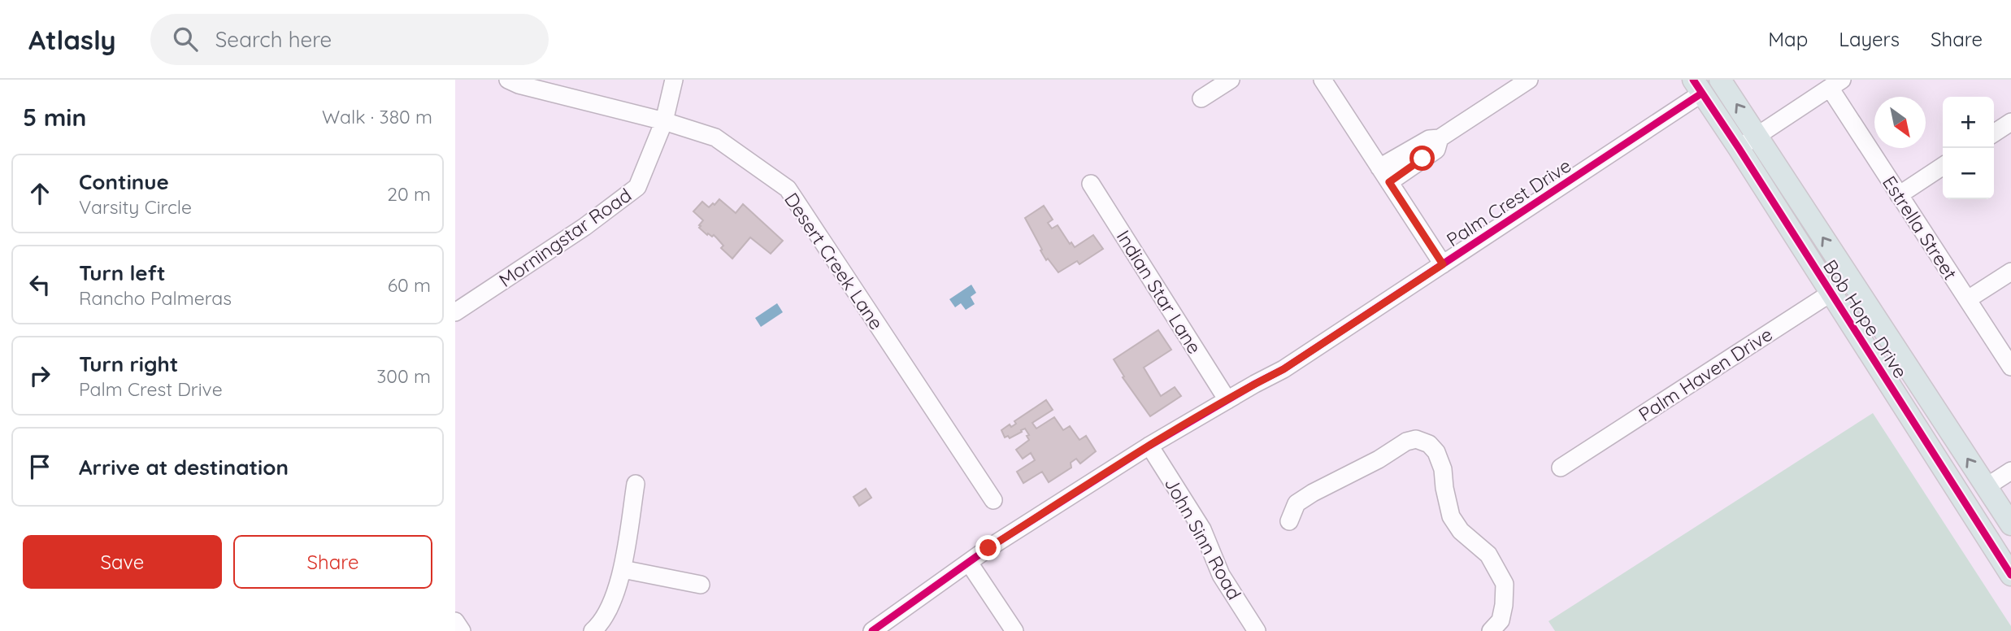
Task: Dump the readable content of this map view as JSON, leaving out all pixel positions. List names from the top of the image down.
{
  "streets": {
    "main road": ["Bob Hope Drive"],
    "street": [
      "Palm Crest Drive",
      "Estrella Street",
      "Morningstar Road",
      "Desert Creek Lane",
      "Indian Star Lane",
      "Palm Haven Drive",
      "John Sinn Road"
    ]
  },
  "crossings": [
    ["Palm Crest Drive", "Indian Star Lane"],
    ["Palm Crest Drive", "Bob Hope Drive"],
    ["Palm Crest Drive", "John Sinn Road"],
    ["Morningstar Road", "Desert Creek Lane"],
    ["Bob Hope Drive", "Palm Haven Drive"]
  ],
  "north": "bottom right",
  "page": {
    "header": "Atlasly",
    "search": "Search here",
    "nav": ["Map", "Layers", "Share"],
    "heading": ["5 min", "Walk · 380 m"],
    "map_buttons": ["+", "−"],
    "list": [
      ["Continue", "Varsity Circle", "20 m"],
      ["Turn left", "Rancho Palmeras", "60 m"],
      ["Turn right", "Palm Crest Drive", "300 m"],
      "Arrive at destination"
    ],
    "buttons": ["Save", "Share"]
  }
}
